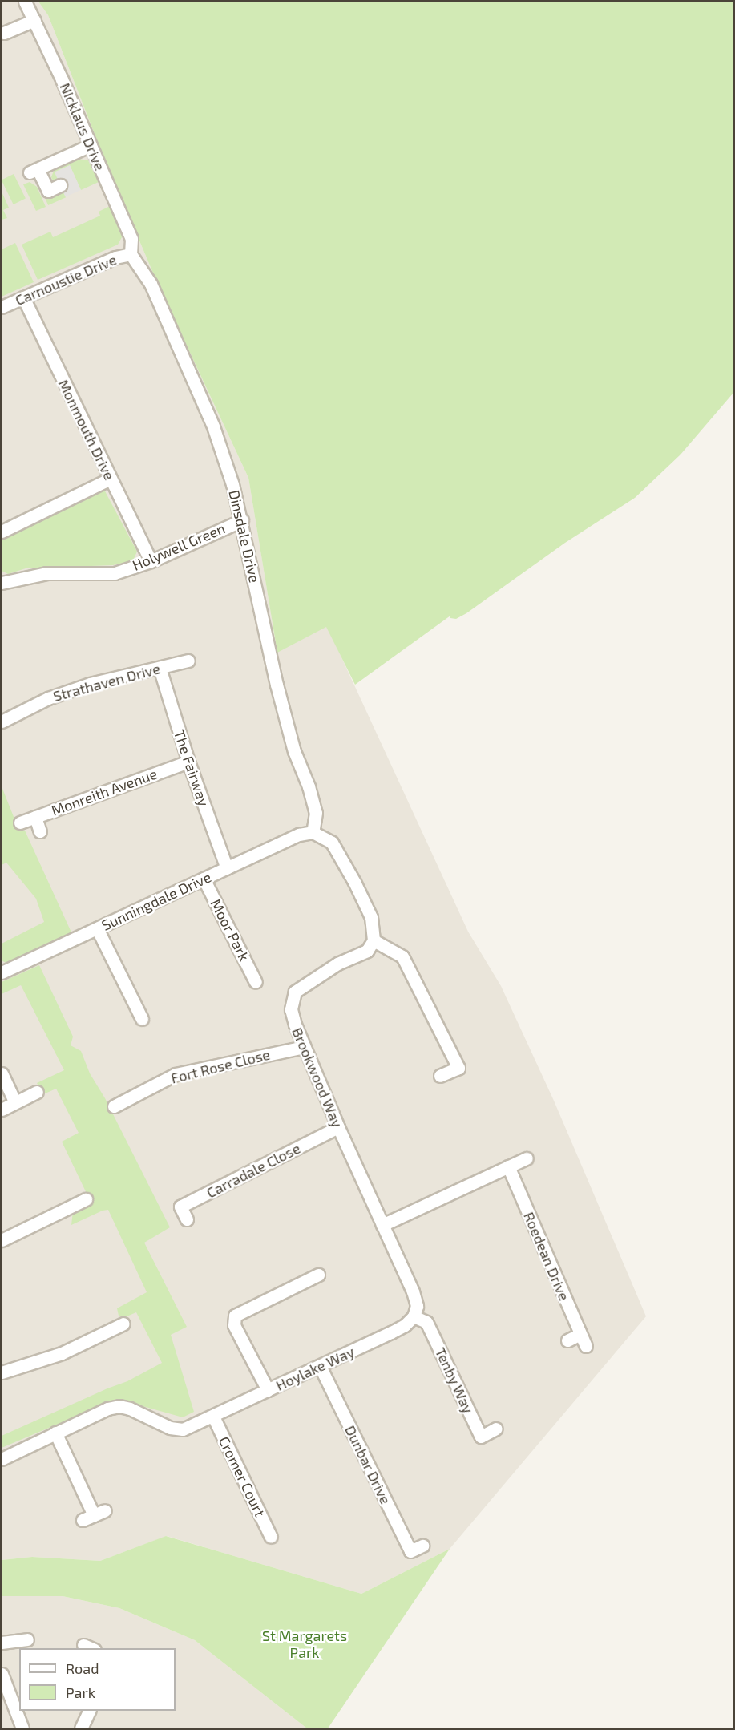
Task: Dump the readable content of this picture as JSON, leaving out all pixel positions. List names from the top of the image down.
{
  "streets": {
    "street": [
      "Nicklaus Drive",
      "Carnoustie Drive",
      "Monmouth Drive",
      "Dinsdale Drive",
      "Holywell Green",
      "Strathaven Drive",
      "The Fairway",
      "Monreith Avenue",
      "Sunningdale Drive",
      "Moor Park",
      "Fort Rose Close",
      "Brookwood Way",
      "Carradale Close",
      "Roedean Drive",
      "Hoylake Way",
      "Tenby Way",
      "Dunbar Drive",
      "Cromer Court"
    ]
  },
  "crossings": [
    ["Nicklaus Drive", "Carnoustie Drive"],
    ["Nicklaus Drive", "Dinsdale Drive"],
    ["Carnoustie Drive", "Monmouth Drive"],
    ["Carnoustie Drive", "Dinsdale Drive"],
    ["Monmouth Drive", "Holywell Green"],
    ["Dinsdale Drive", "Holywell Green"],
    ["Dinsdale Drive", "Sunningdale Drive"],
    ["Strathaven Drive", "The Fairway"],
    ["The Fairway", "Monreith Avenue"],
    ["The Fairway", "Sunningdale Drive"],
    ["Sunningdale Drive", "Moor Park"],
    ["Fort Rose Close", "Brookwood Way"],
    ["Brookwood Way", "Carradale Close"],
    ["Brookwood Way", "Hoylake Way"],
    ["Brookwood Way", "Tenby Way"],
    ["Hoylake Way", "Tenby Way"],
    ["Hoylake Way", "Dunbar Drive"],
    ["Hoylake Way", "Cromer Court"]
  ],
  "parks": ["St Margarets Park"],
  "legend": ["Road", "Park"]
}
